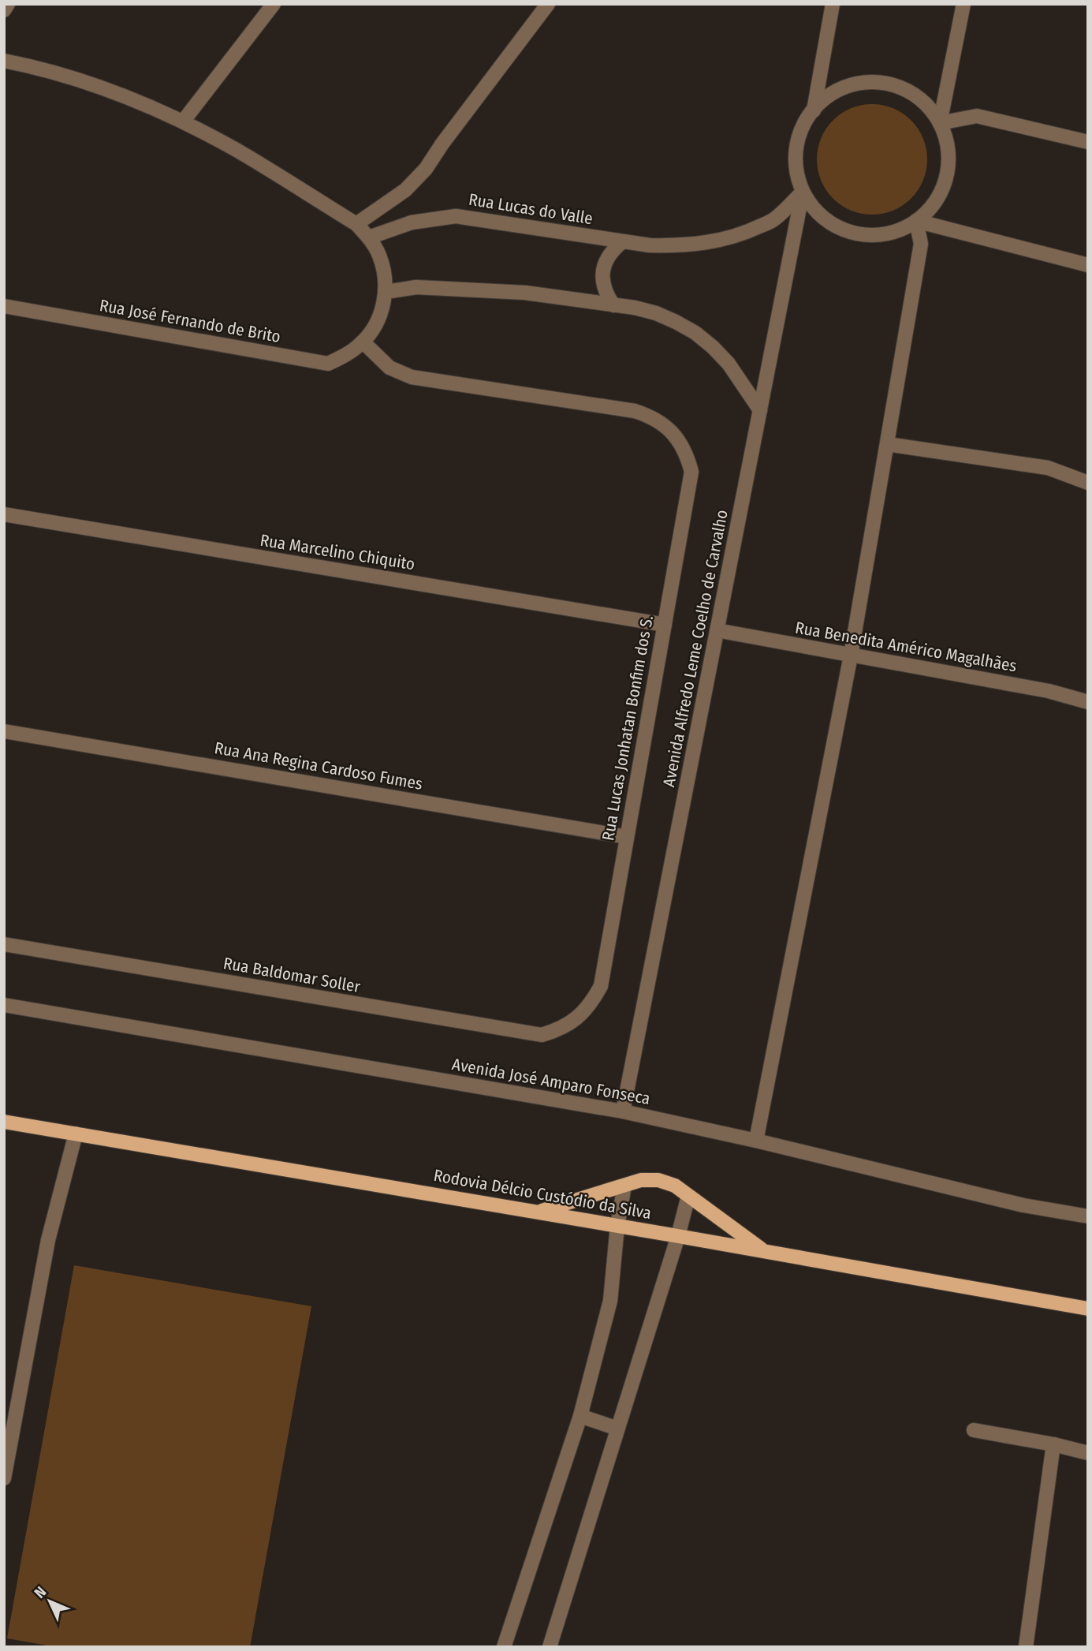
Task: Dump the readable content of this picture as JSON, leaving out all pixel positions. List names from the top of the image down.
{
  "streets": {
    "main road": ["Rodovia Délcio Custódio da Silva"],
    "street": [
      "Rua Lucas do Valle",
      "Rua José Fernando de Brito",
      "Rua Marcelino Chiquito",
      "Rua Benedita Américo Magalhães",
      "Avenida Alfredo Leme Coelho de Carvalho",
      "Rua Lucas Jonhatan Bonfim dos S.",
      "Rua Ana Regina Cardoso Fumes",
      "Rua Baldomar Soller",
      "Avenida José Amparo Fonseca"
    ]
  },
  "crossings": [
    ["Rua Lucas do Valle", "Rua José Fernando de Brito"],
    ["Rua Lucas do Valle", "Avenida Alfredo Leme Coelho de Carvalho"],
    ["Rua José Fernando de Brito", "Rua Lucas Jonhatan Bonfim dos S."],
    ["Rua Marcelino Chiquito", "Rua Lucas Jonhatan Bonfim dos S."],
    ["Rua Benedita Américo Magalhães", "Avenida Alfredo Leme Coelho de Carvalho"],
    ["Avenida Alfredo Leme Coelho de Carvalho", "Avenida José Amparo Fonseca"],
    ["Rua Lucas Jonhatan Bonfim dos S.", "Rua Ana Regina Cardoso Fumes"],
    ["Rua Lucas Jonhatan Bonfim dos S.", "Rua Baldomar Soller"]
  ],
  "north": "top left"
}
